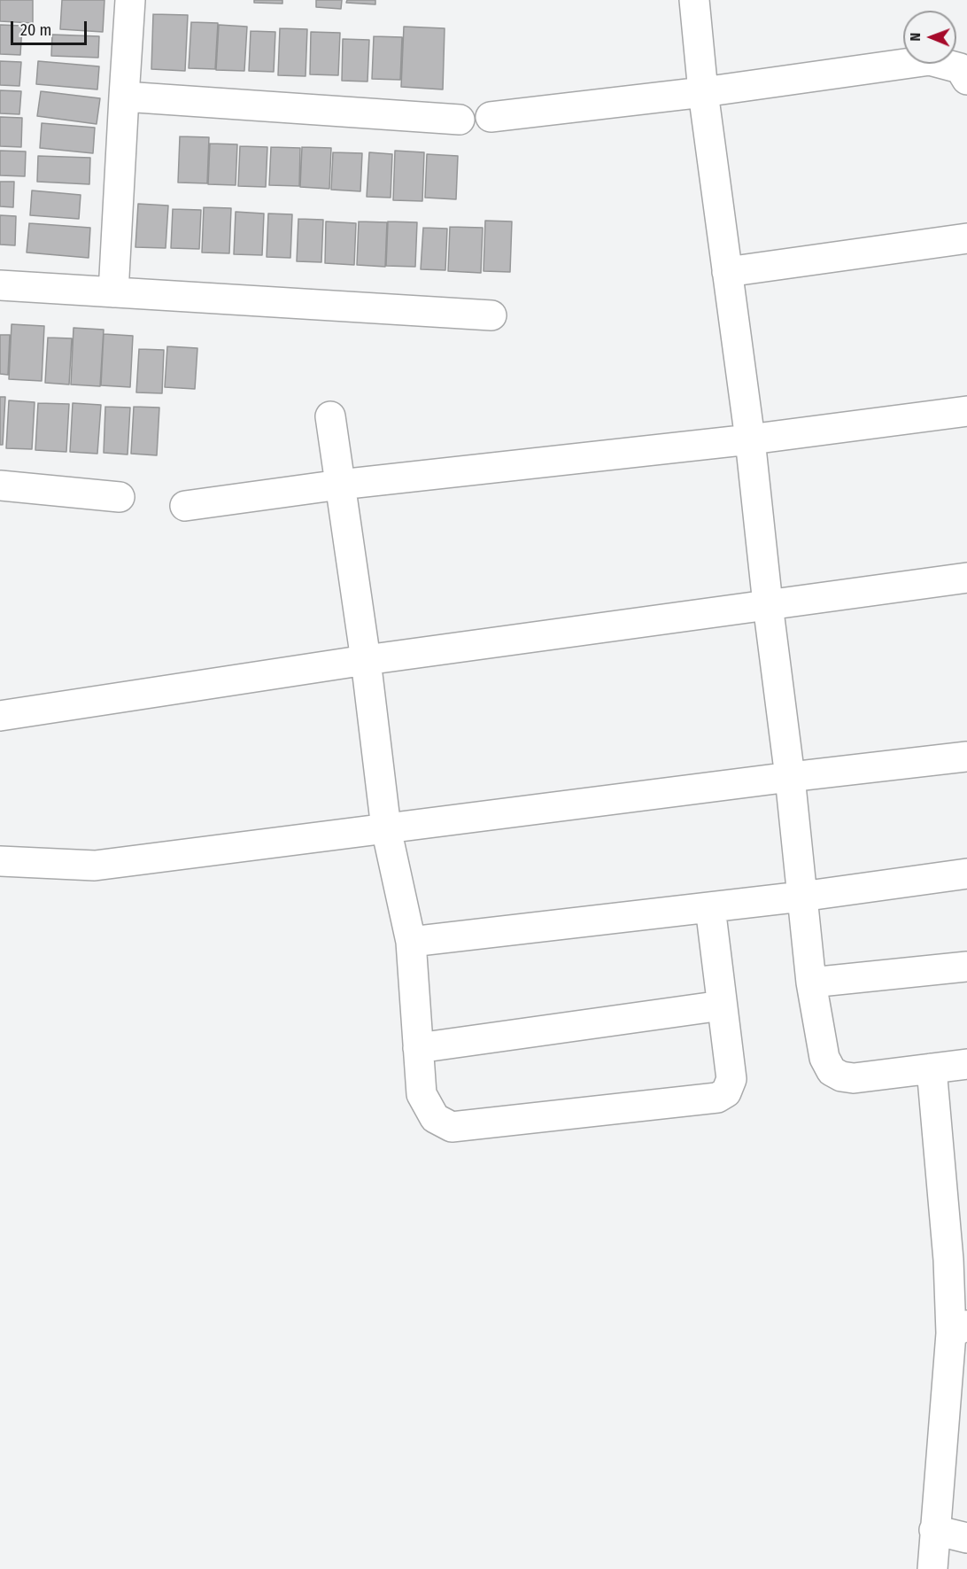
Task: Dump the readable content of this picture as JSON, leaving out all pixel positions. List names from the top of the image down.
{
  "scale_bar": "20 m",
  "north": "left"
}
